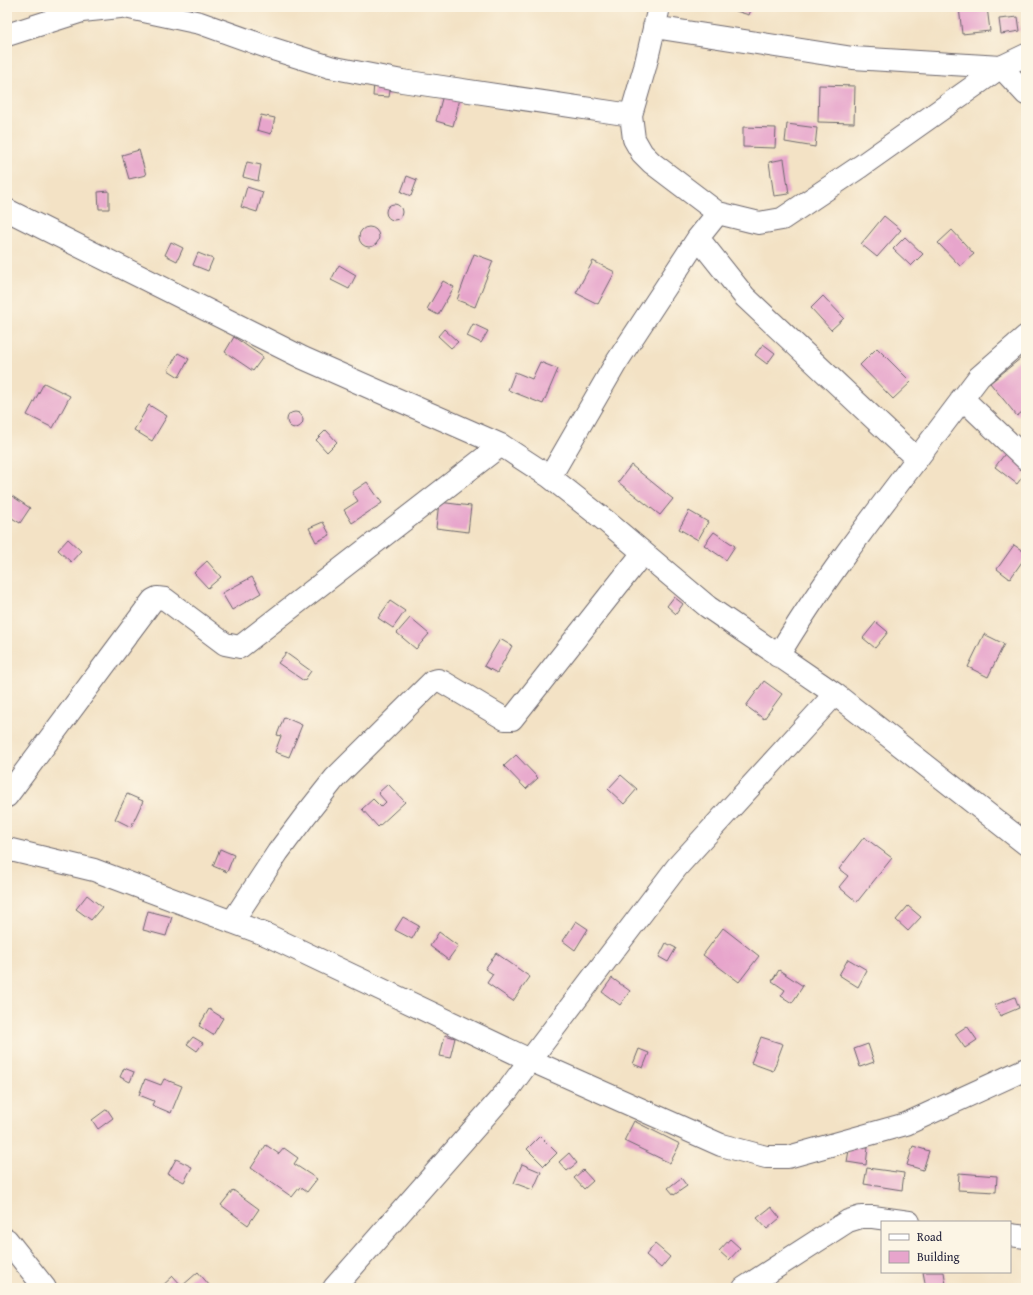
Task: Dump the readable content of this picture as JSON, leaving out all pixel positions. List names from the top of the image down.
{
  "legend": ["Road", "Building"]
}
